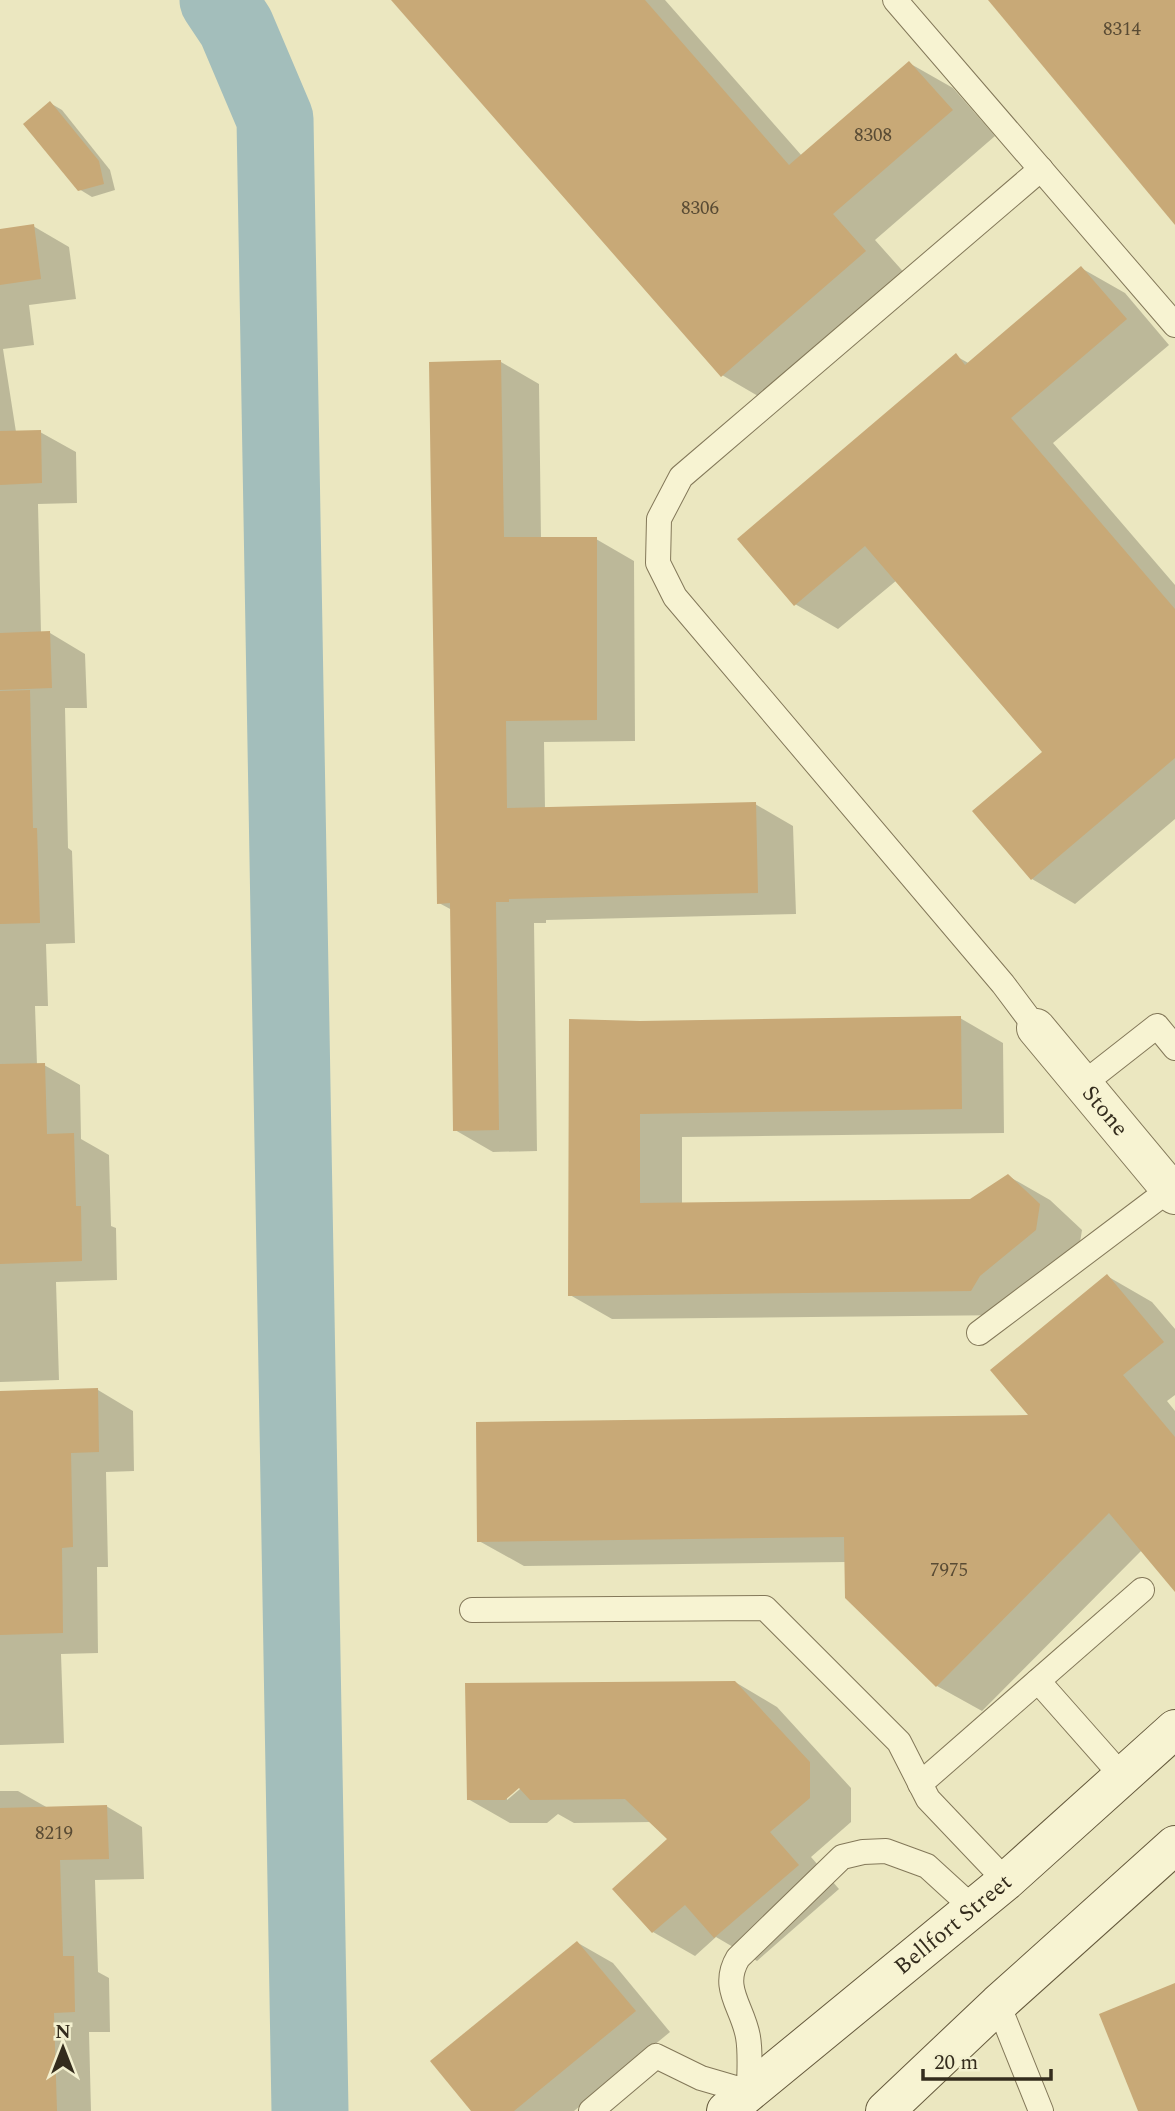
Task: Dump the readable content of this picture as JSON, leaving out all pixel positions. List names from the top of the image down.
{
  "streets": {
    "main road": ["Stone", "Bellfort Street"]
  },
  "house_numbers": [
    "8314",
    "8308",
    "8306",
    "7975",
    "8219"
  ],
  "scale_bar": "20 m",
  "north": "top"
}
